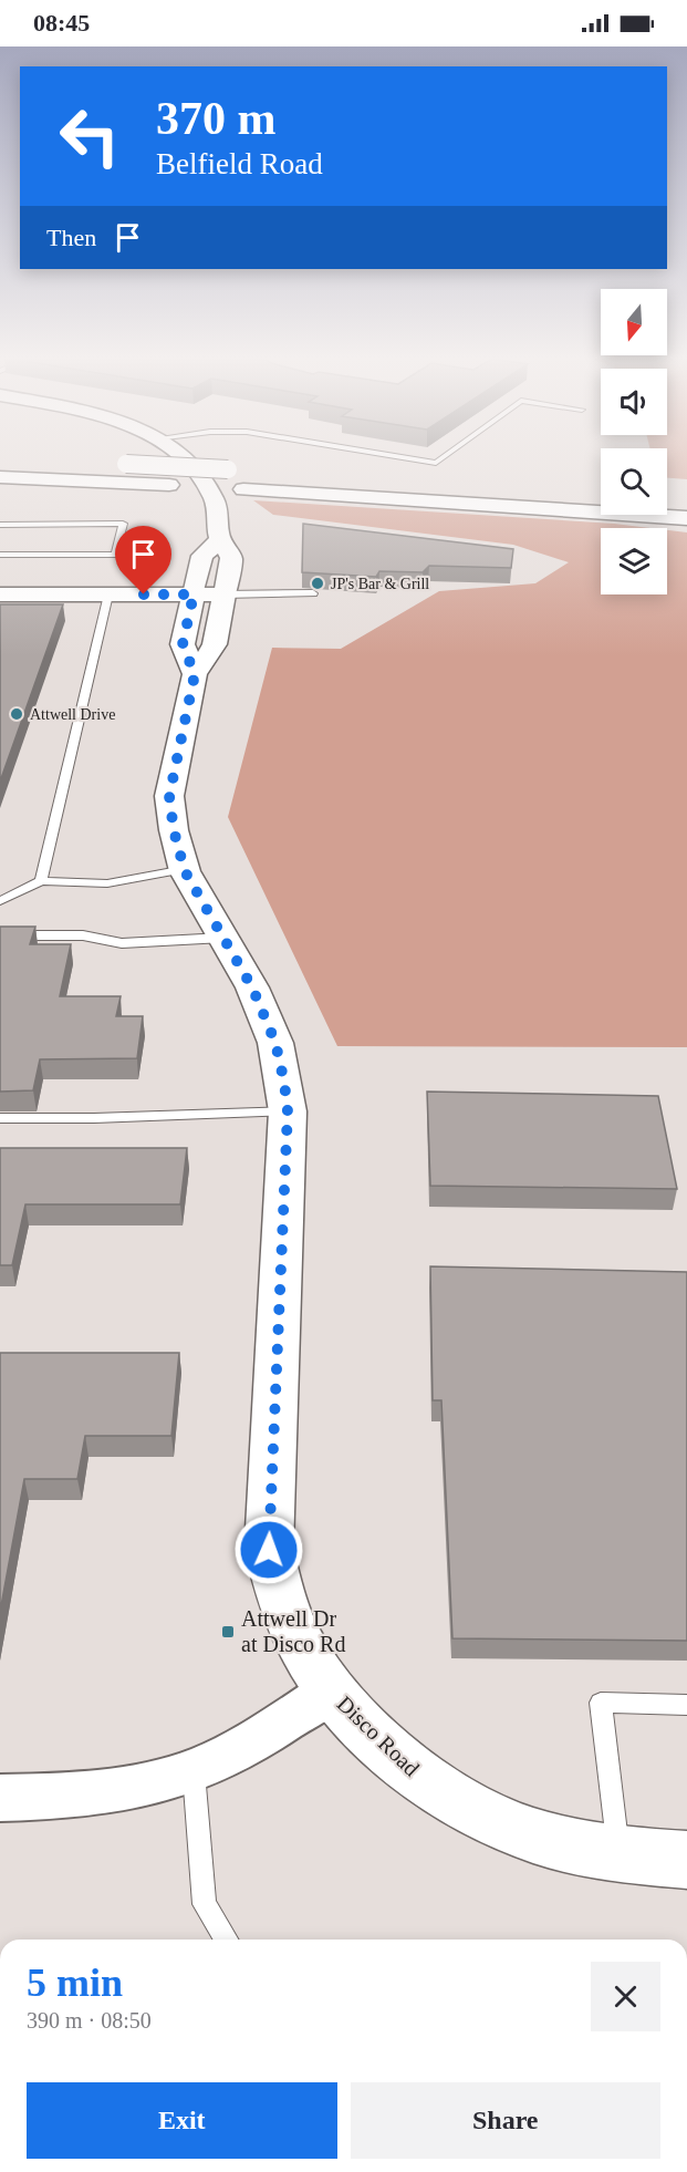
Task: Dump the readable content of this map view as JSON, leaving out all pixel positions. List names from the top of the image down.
{
  "streets": {
    "main road": ["Disco Road"]
  },
  "places": {
    "other": ["JP's Bar & Grill", "Attwell Drive"],
    "transit": ["Attwell Dr at Disco Rd"]
  },
  "north": "bottom",
  "page": {
    "status": "08:45",
    "turn": ["370 m", "Belfield Road"],
    "then": "Then",
    "heading": ["5 min", "390 m · 08:50"],
    "buttons": ["Exit", "Share"]
  }
}
